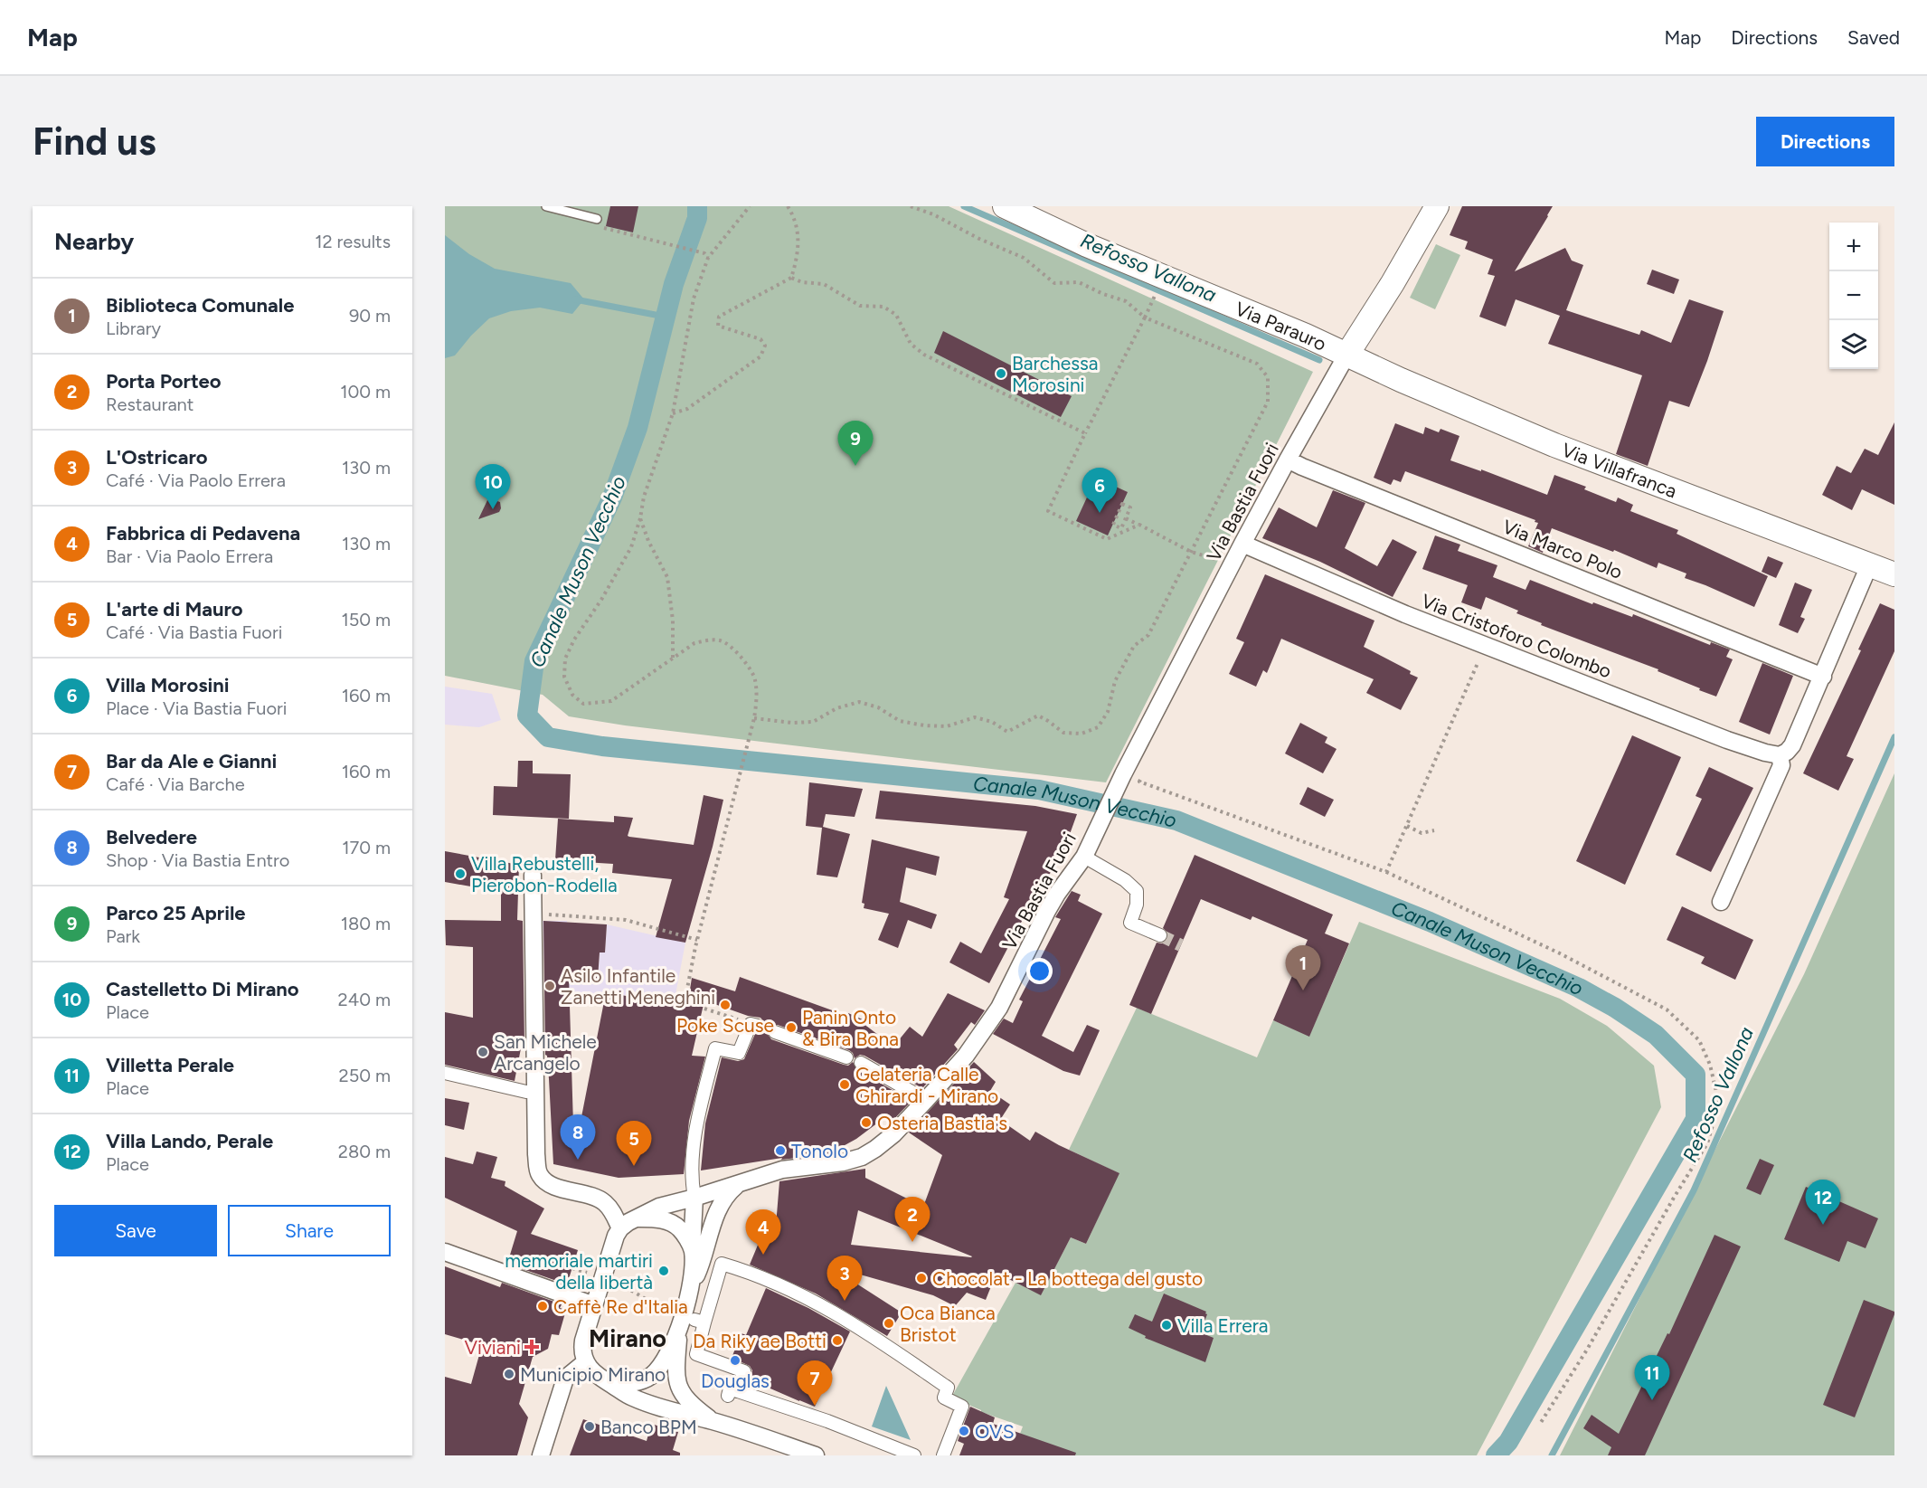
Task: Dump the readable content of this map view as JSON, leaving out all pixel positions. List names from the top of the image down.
{
  "streets": {
    "main road": ["Via Parauro", "Via Villafranca"],
    "street": ["Via Bastia Fuori", "Via Marco Polo", "Via Cristoforo Colombo"]
  },
  "crossings": [
    ["Via Parauro", "Via Villafranca"],
    ["Via Parauro", "Via Bastia Fuori"],
    ["Via Villafranca", "Via Bastia Fuori"],
    ["Via Bastia Fuori", "Via Marco Polo"],
    ["Via Bastia Fuori", "Via Cristoforo Colombo"]
  ],
  "districts": ["Mirano"],
  "water": ["Refosso Vallona", "Canale Muson Vecchio"],
  "places": {
    "other": [
      "Barchessa Morosini",
      "Villa Rebustelli, Pierobon-Rodella",
      "Asilo Infantile Zanetti Meneghini",
      "Poke Scuse",
      "Panin Onto & Bira Bona",
      "San Michele Arcangelo",
      "Gelateria Calle Ghirardi - Mirano",
      "Osteria Bastia's",
      "Tonolo",
      "memoriale martiri della libertà",
      "Chocolat - La bottega del gusto",
      "Caffè Re d'Italia",
      "Oca Bianca Bristot",
      "Villa Errera",
      "Da Riky ae Botti",
      "Douglas",
      "Municipio Mirano",
      "Banco BPM",
      "OVS"
    ],
    "health": ["Viviani"]
  },
  "page": {
    "header": "Map",
    "nav": ["Map", "Directions", "Saved"],
    "buttons": [
      "Directions",
      ["Save", "Share"]
    ],
    "title": "Find us",
    "heading": ["Nearby", "12 results"],
    "map_buttons": ["+", "−"],
    "list": [
      {
        "mark": "1",
        "name": "Biblioteca Comunale",
        "note": "Library",
        "value": "90 m"
      },
      {
        "mark": "2",
        "name": "Porta Porteo",
        "note": "Restaurant",
        "value": "100 m"
      },
      {
        "mark": "3",
        "name": "L'Ostricaro",
        "note": "Café · Via Paolo Errera",
        "value": "130 m"
      },
      {
        "mark": "4",
        "name": "Fabbrica di Pedavena",
        "note": "Bar · Via Paolo Errera",
        "value": "130 m"
      },
      {
        "mark": "5",
        "name": "L'arte di Mauro",
        "note": "Café · Via Bastia Fuori",
        "value": "150 m"
      },
      {
        "mark": "6",
        "name": "Villa Morosini",
        "note": "Place · Via Bastia Fuori",
        "value": "160 m"
      },
      {
        "mark": "7",
        "name": "Bar da Ale e Gianni",
        "note": "Café · Via Barche",
        "value": "160 m"
      },
      {
        "mark": "8",
        "name": "Belvedere",
        "note": "Shop · Via Bastia Entro",
        "value": "170 m"
      },
      {
        "mark": "9",
        "name": "Parco 25 Aprile",
        "note": "Park",
        "value": "180 m"
      },
      {
        "mark": "10",
        "name": "Castelletto Di Mirano",
        "note": "Place",
        "value": "240 m"
      },
      {
        "mark": "11",
        "name": "Villetta Perale",
        "note": "Place",
        "value": "250 m"
      },
      {
        "mark": "12",
        "name": "Villa Lando, Perale",
        "note": "Place",
        "value": "280 m"
      }
    ],
    "pins": [
      "9",
      "10",
      "6",
      "1",
      "8",
      "5",
      "12",
      "2",
      "4",
      "3",
      "11",
      "7"
    ]
  }
}
